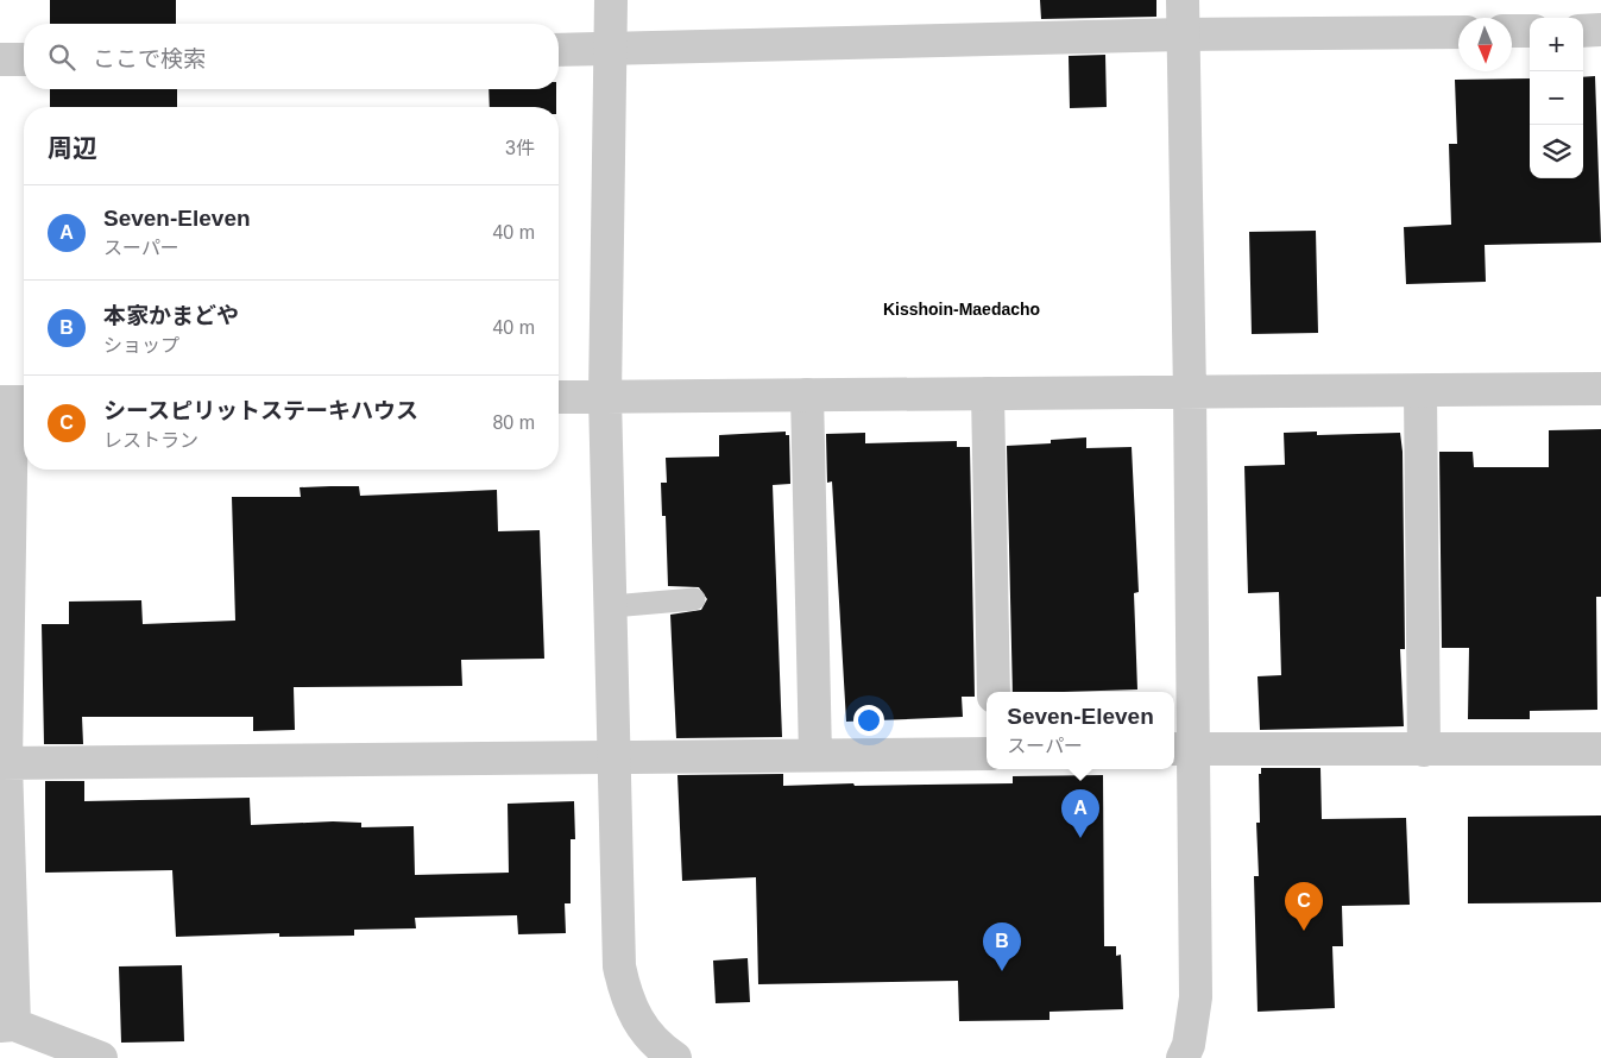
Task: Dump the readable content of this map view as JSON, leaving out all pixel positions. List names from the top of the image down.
{
  "districts": ["Kisshoin-Maedacho"],
  "north": "bottom",
  "page": {
    "map_buttons": ["+", "−"],
    "search": "ここで検索",
    "heading": ["周辺", "3件"],
    "list": [
      {
        "mark": "A",
        "name": "Seven-Eleven",
        "note": "スーパー",
        "value": "40 m"
      },
      {
        "mark": "B",
        "name": "本家かまどや",
        "note": "ショップ",
        "value": "40 m"
      },
      {
        "mark": "C",
        "name": "シースピリットステーキハウス",
        "note": "レストラン",
        "value": "80 m"
      }
    ],
    "popup": ["Seven-Eleven", "スーパー"],
    "pins": ["A", "C", "B"]
  }
}
